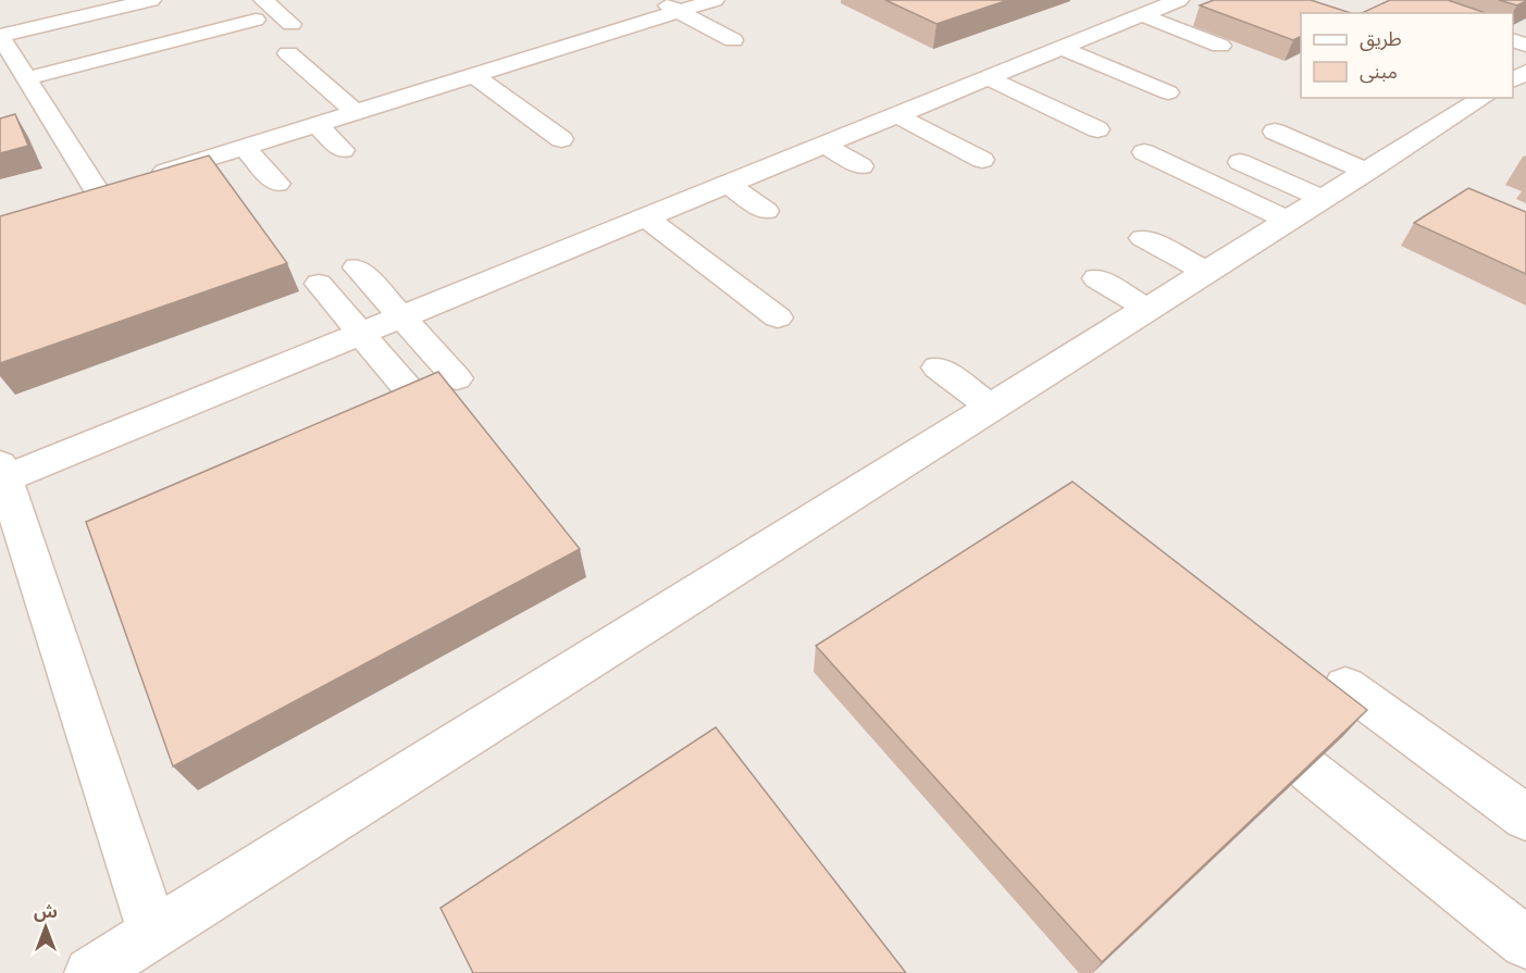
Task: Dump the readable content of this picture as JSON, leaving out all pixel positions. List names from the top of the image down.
{
  "legend": ["طريق", "مبنى"],
  "north": "top"
}
